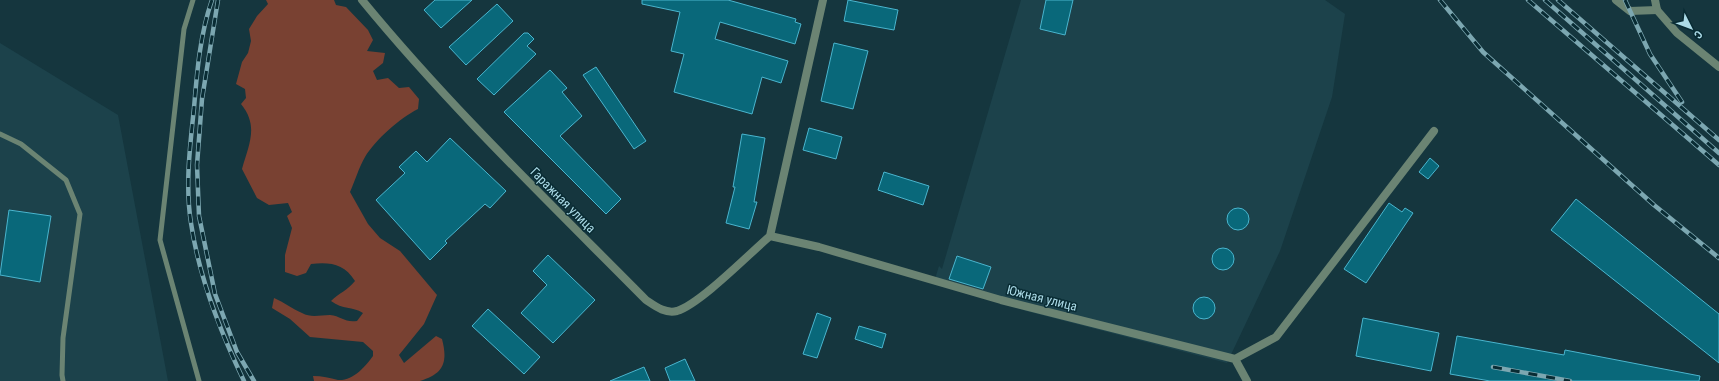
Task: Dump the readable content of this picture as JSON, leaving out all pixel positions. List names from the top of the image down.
{
  "streets": {
    "street": ["Гаражная улица", "Южная улица"]
  },
  "crossings": [
    ["Гаражная улица", "Южная улица"]
  ],
  "north": "bottom right"
}
